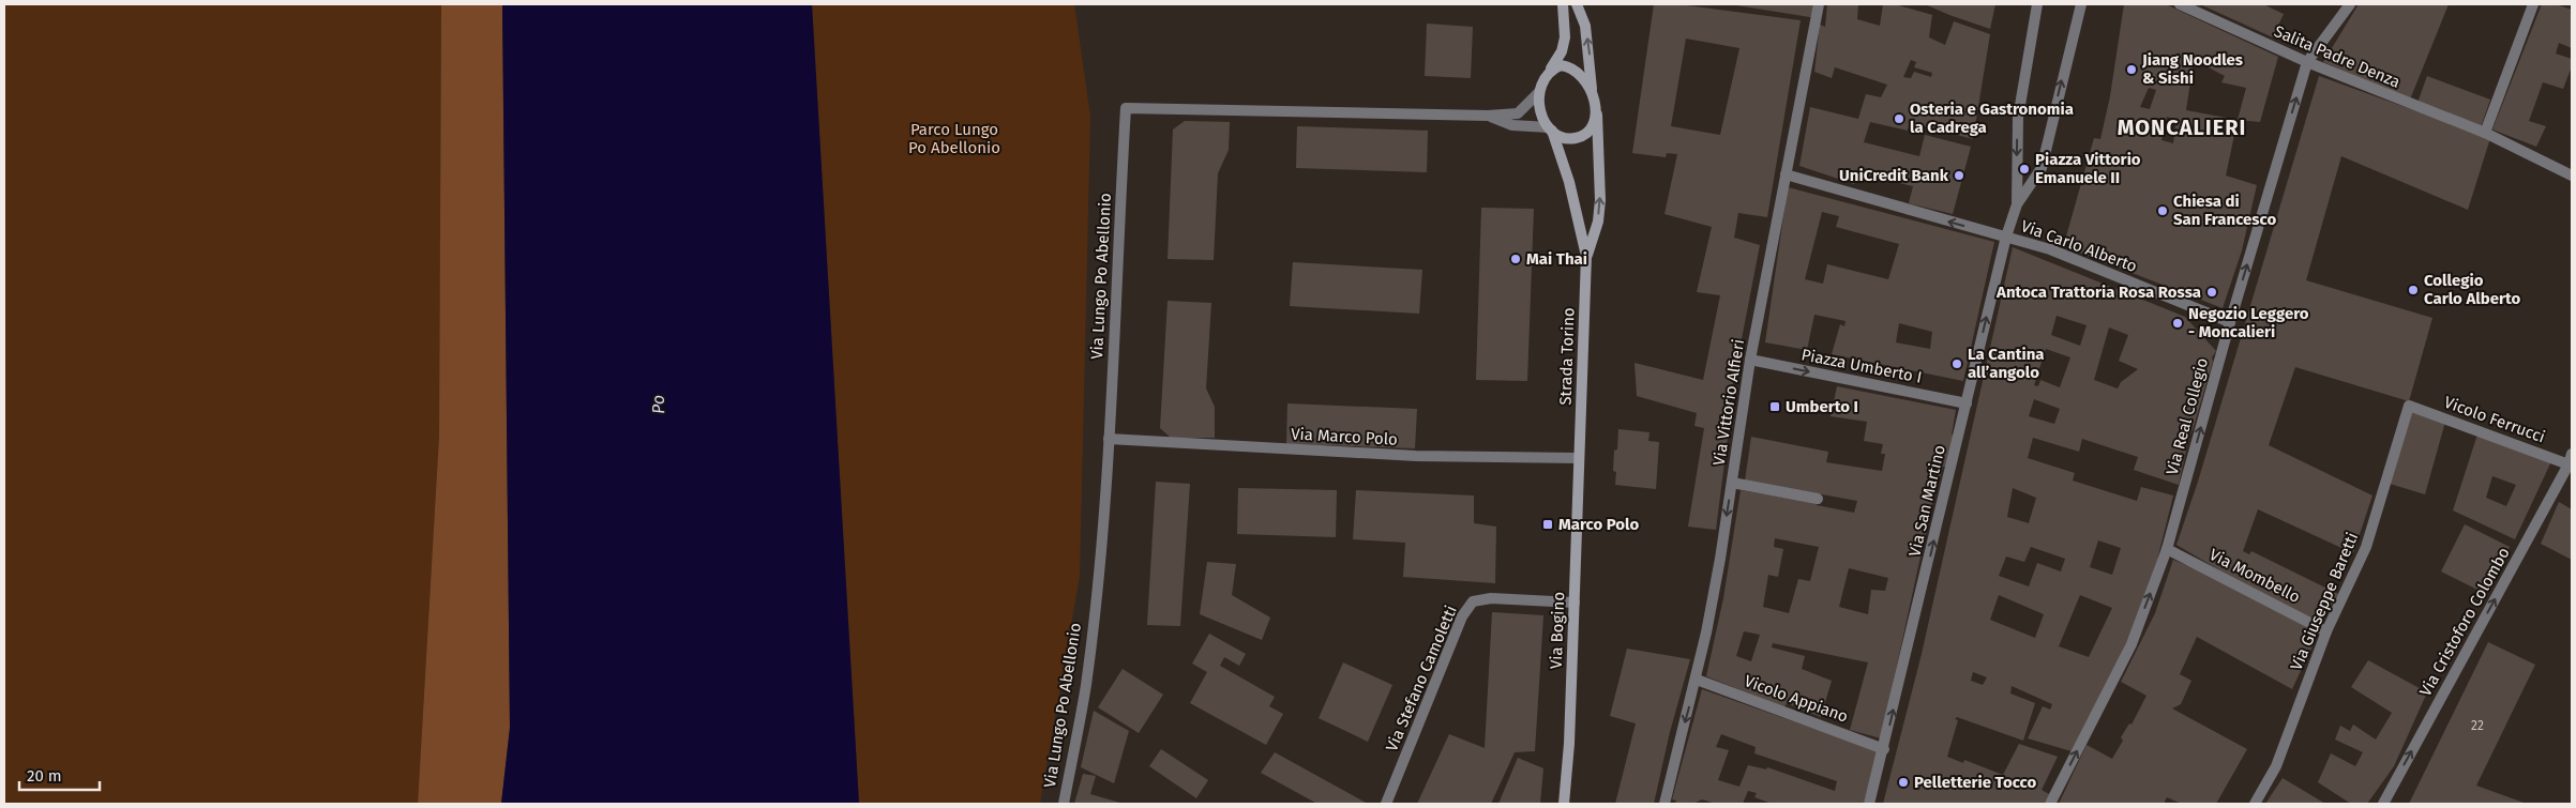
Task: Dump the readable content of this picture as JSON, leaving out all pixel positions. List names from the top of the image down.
{
  "streets": {
    "main road": ["Strada Torino", "Via Bogino"],
    "street": [
      "Salita Padre Denza",
      "Via Carlo Alberto",
      "Via Lungo Po Abellonio",
      "Piazza Umberto I",
      "Via Vittorio Alfieri",
      "Via Real Collegio",
      "Vicolo Ferrucci",
      "Via Marco Polo",
      "Via San Martino",
      "Via Mombello",
      "Via Giuseppe Baretti",
      "Via Cristoforo Colombo",
      "Via Stefano Camoletti",
      "Vicolo Appiano"
    ]
  },
  "crossings": [
    ["Salita Padre Denza", "Via Real Collegio"],
    ["Via Carlo Alberto", "Via Vittorio Alfieri"],
    ["Via Carlo Alberto", "Via Real Collegio"],
    ["Via Carlo Alberto", "Via San Martino"],
    ["Via Lungo Po Abellonio", "Strada Torino"],
    ["Via Lungo Po Abellonio", "Via Marco Polo"],
    ["Strada Torino", "Via Marco Polo"],
    ["Strada Torino", "Via Bogino"],
    ["Piazza Umberto I", "Via Vittorio Alfieri"],
    ["Piazza Umberto I", "Via San Martino"],
    ["Via Vittorio Alfieri", "Vicolo Appiano"],
    ["Via Real Collegio", "Via Mombello"],
    ["Vicolo Ferrucci", "Via Giuseppe Baretti"],
    ["Vicolo Ferrucci", "Via Cristoforo Colombo"],
    ["Via Marco Polo", "Via Bogino"],
    ["Via San Martino", "Vicolo Appiano"],
    ["Via Mombello", "Via Giuseppe Baretti"],
    ["Via Bogino", "Via Stefano Camoletti"]
  ],
  "one_way": [
    "Via Carlo Alberto",
    "Piazza Umberto I",
    "Via Vittorio Alfieri",
    "Via Real Collegio",
    "Via San Martino",
    "Via Cristoforo Colombo"
  ],
  "districts": ["MONCALIERI"],
  "water": ["Po"],
  "parks": ["Parco Lungo Po Abellonio"],
  "places": {
    "other": [
      "Jiang Noodles & Sishi",
      "Osteria e Gastronomia la Cadrega",
      "Piazza Vittorio Emanuele II",
      "UniCredit Bank",
      "Chiesa di San Francesco",
      "Mai Thai",
      "Collegio Carlo Alberto",
      "Antoca Trattoria Rosa Rossa",
      "Negozio Leggero - Moncalieri",
      "La Cantina all’angolo",
      "Pelletterie Tocco"
    ],
    "transit": ["Umberto I", "Marco Polo"]
  },
  "house_numbers": ["22"],
  "scale_bar": "20 m"
}
